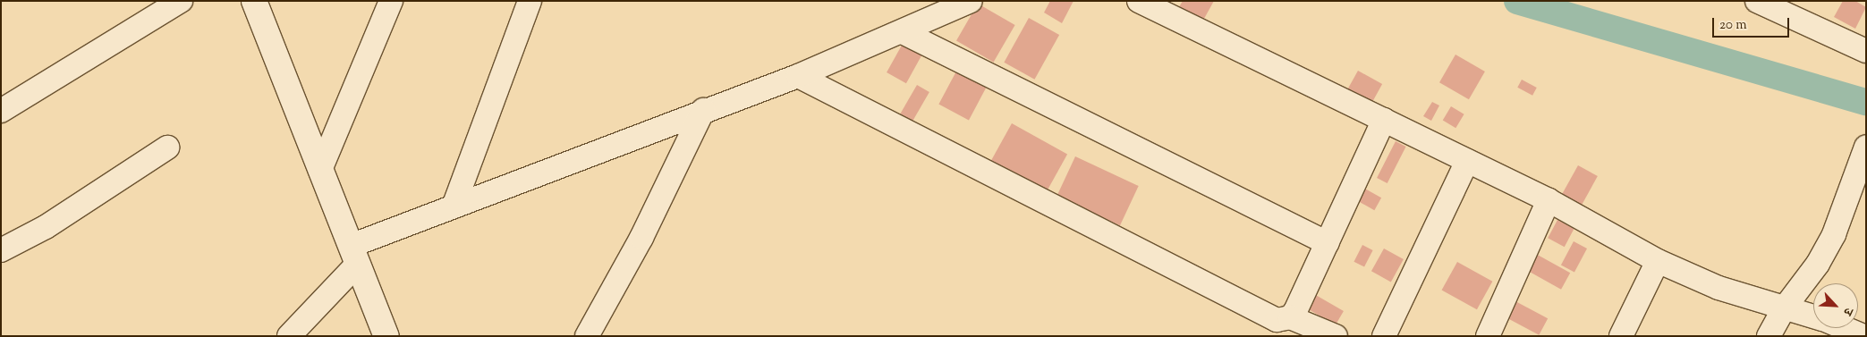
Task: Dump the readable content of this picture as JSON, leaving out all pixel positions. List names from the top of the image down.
{
  "scale_bar": "20 m",
  "north": "bottom right"
}
